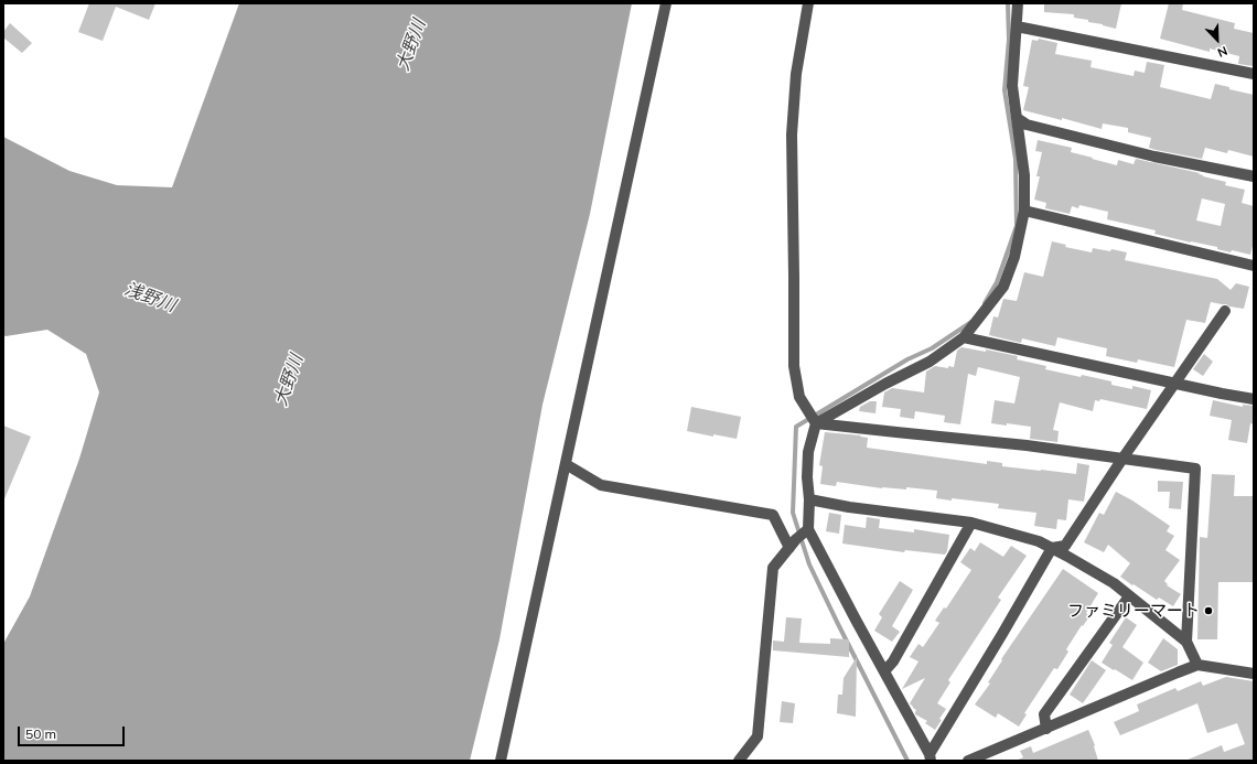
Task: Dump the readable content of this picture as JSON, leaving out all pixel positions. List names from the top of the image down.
{
  "water": ["大野川", "浅野川"],
  "places": ["ファミリーマート"],
  "scale_bar": "50 m",
  "north": "bottom right"
}
